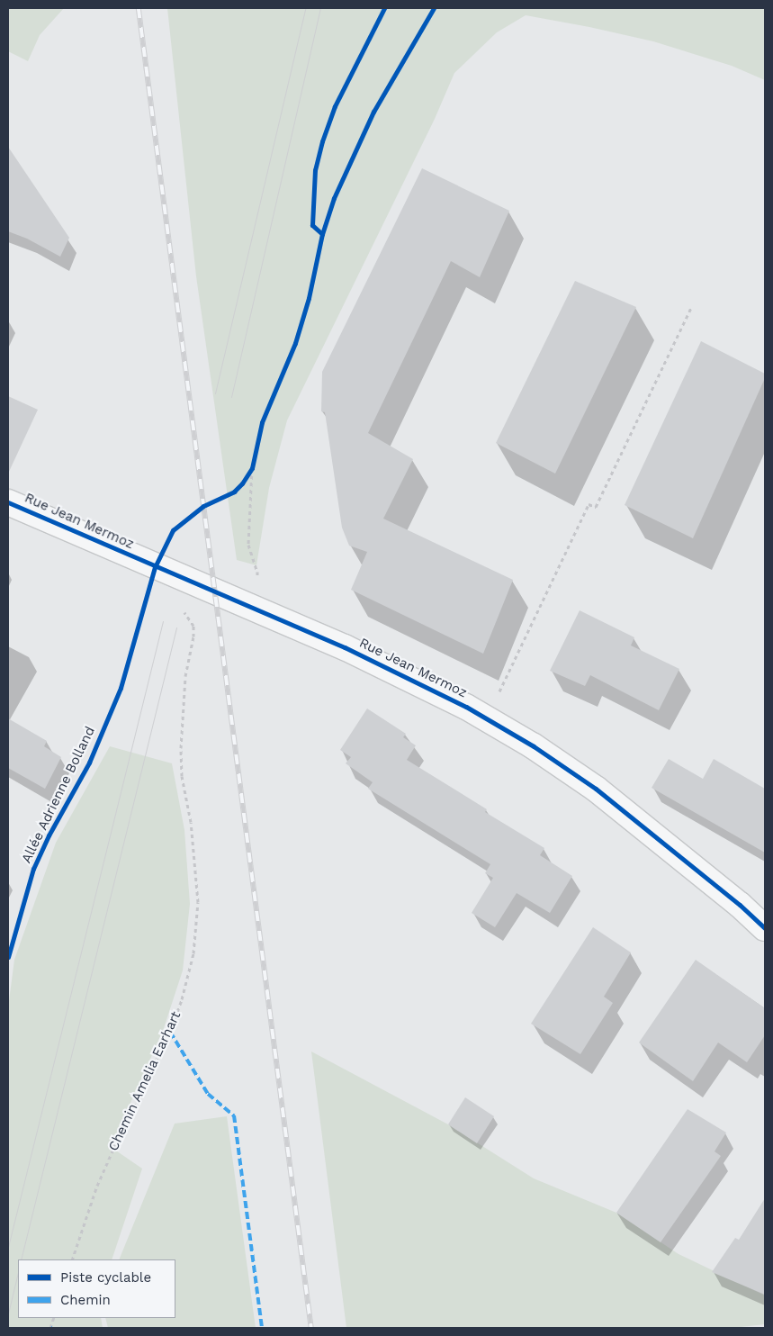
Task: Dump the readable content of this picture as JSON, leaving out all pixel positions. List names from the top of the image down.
{
  "streets": {
    "street": ["Rue Jean Mermoz"],
    "path": ["Chemin Amelia Earhart"],
    "cycle path": ["Allée Adrienne Bolland"]
  },
  "legend": ["Piste cyclable", "Chemin"]
}
